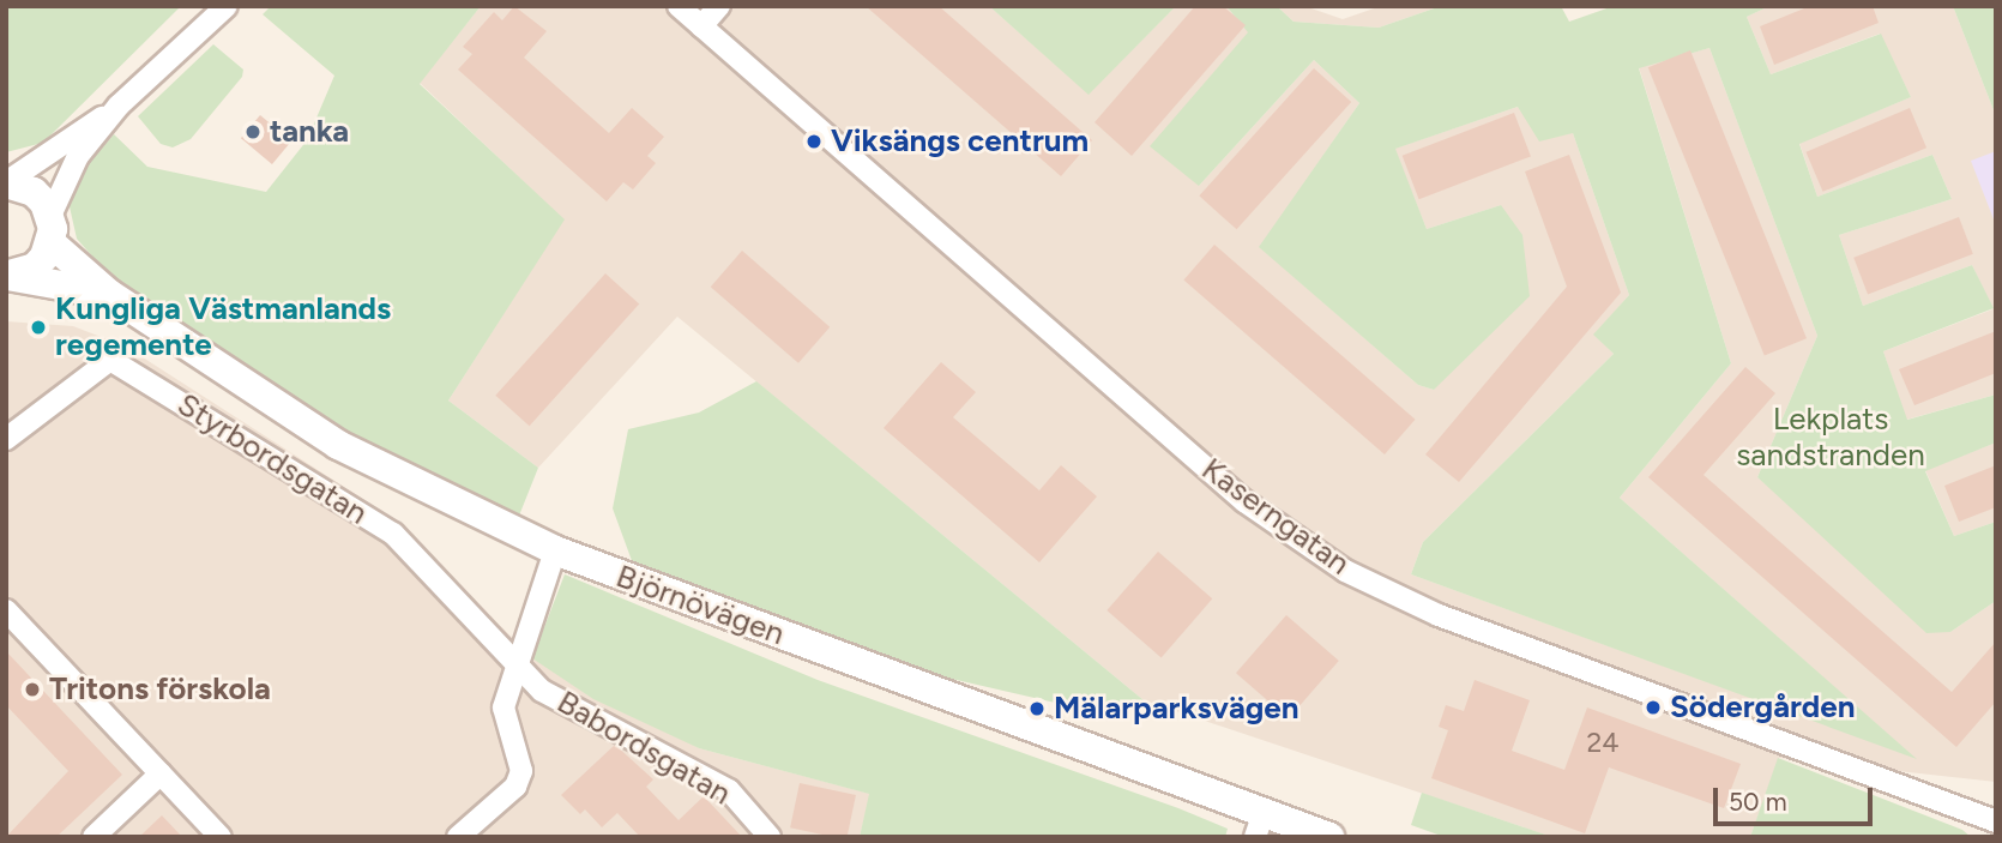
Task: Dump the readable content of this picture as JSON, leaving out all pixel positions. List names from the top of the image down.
{
  "streets": {
    "main road": ["Björnövägen"],
    "street": ["Styrbordsgatan", "Kaserngatan", "Babordsgatan"]
  },
  "crossings": [
    ["Styrbordsgatan", "Babordsgatan"]
  ],
  "parks": ["Lekplats sandstranden"],
  "places": [
    "tanka",
    "Viksängs centrum",
    "Kungliga Västmanlands regemente",
    "Tritons förskola",
    "Södergården",
    "Mälarparksvägen"
  ],
  "house_numbers": ["24"],
  "scale_bar": "50 m"
}
